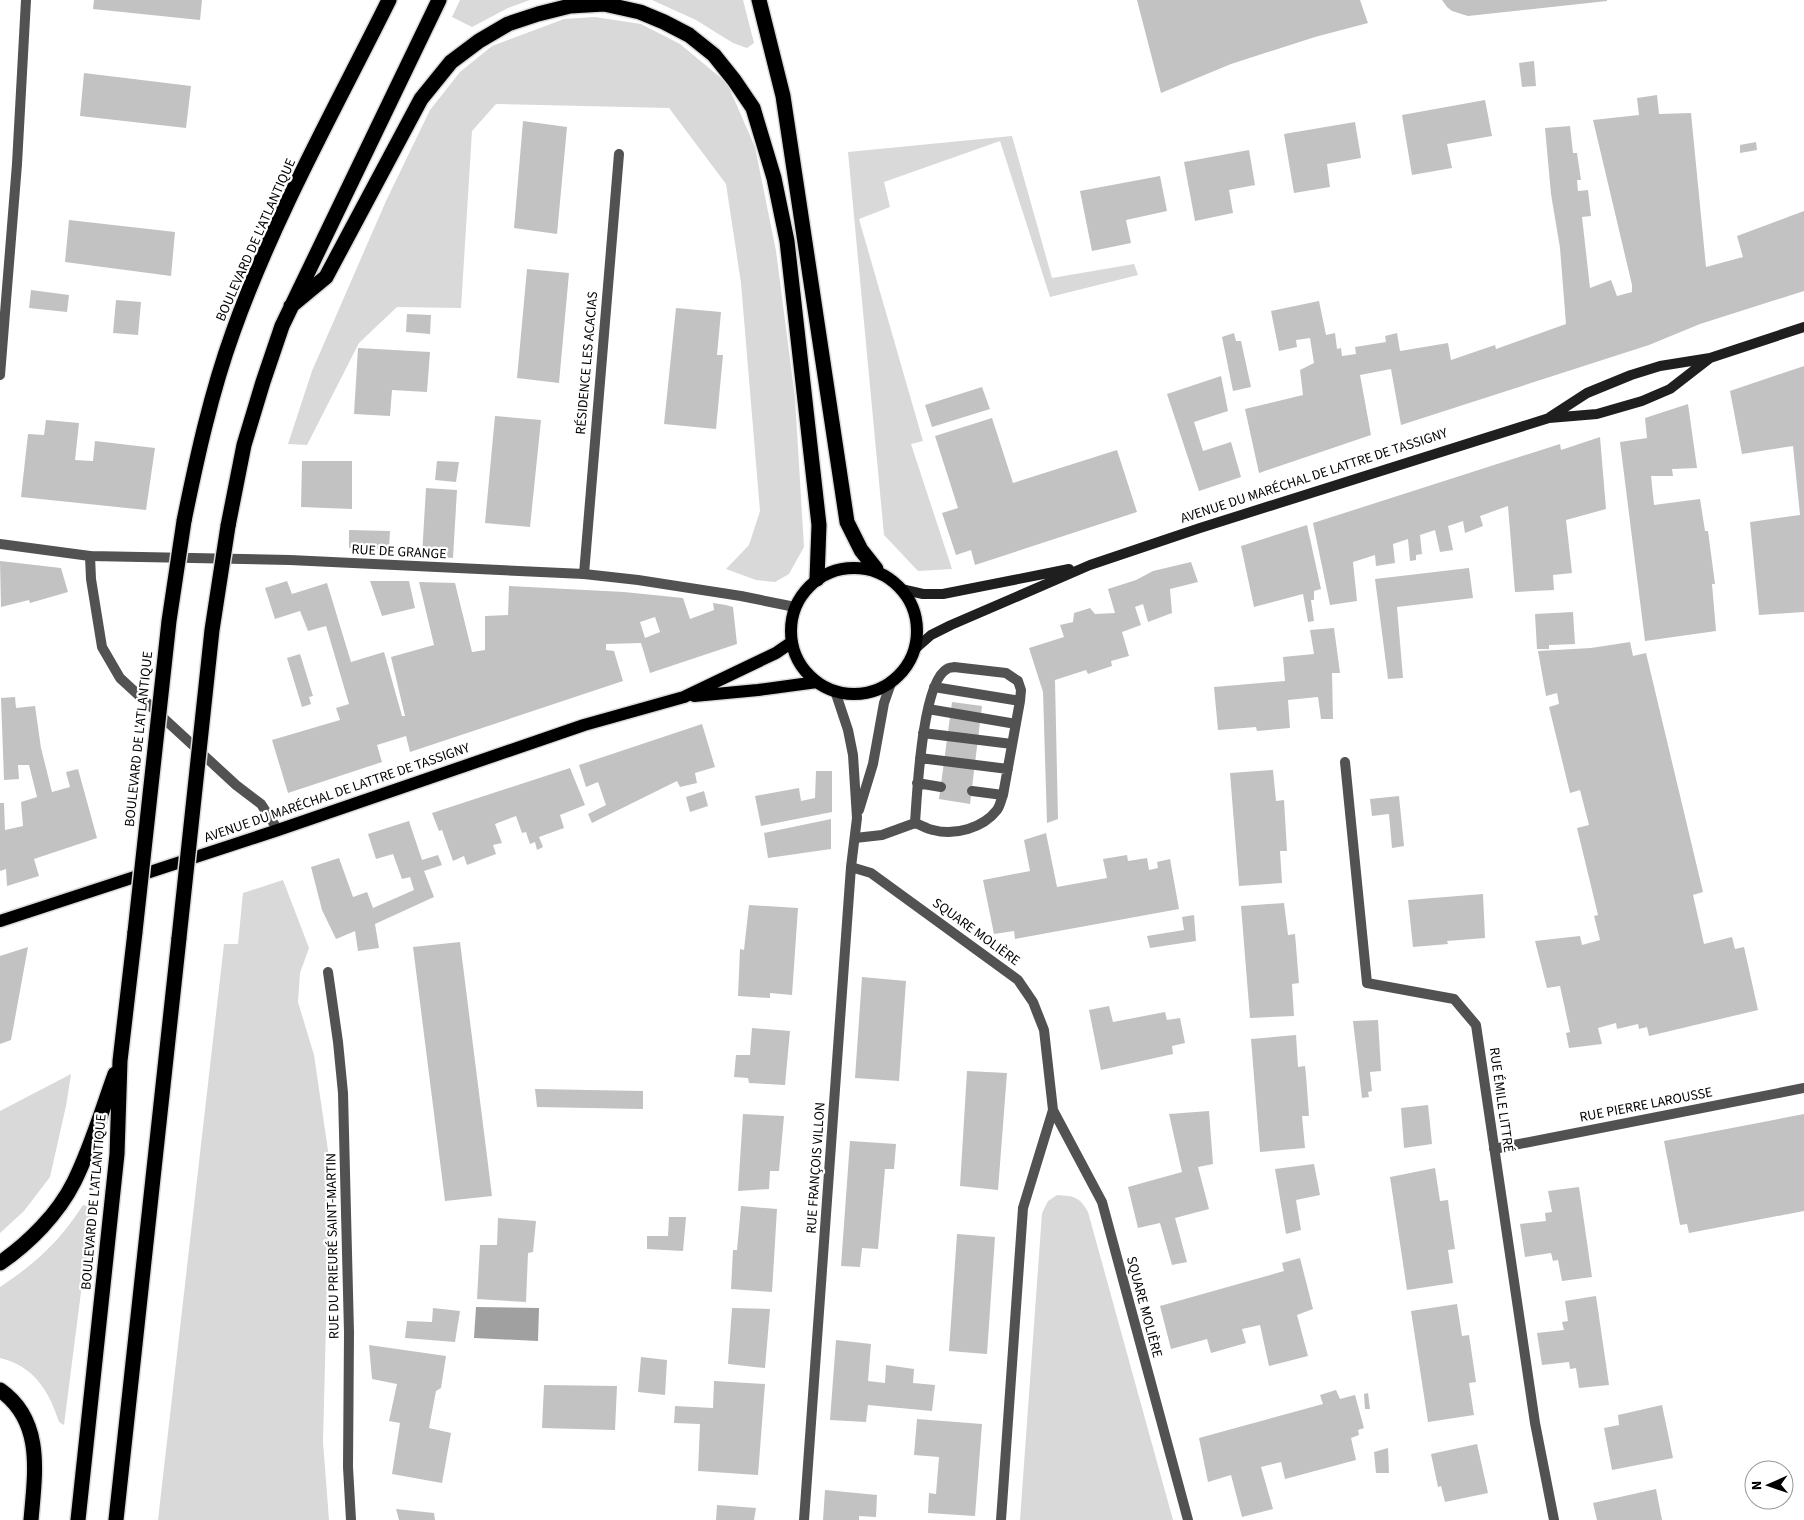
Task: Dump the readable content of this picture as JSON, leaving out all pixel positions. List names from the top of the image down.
{
  "streets": {
    "highway": ["BOULEVARD DE L'ATLANTIQUE"],
    "main road": ["AVENUE DU MARÉCHAL DE LATTRE DE TASSIGNY"],
    "street": [
      "RÉSIDENCE LES ACACIAS",
      "RUE DE GRANGE",
      "SQUARE MOLIÈRE",
      "RUE ÉMILE LITTRÉ",
      "RUE PIERRE LAROUSSE",
      "RUE FRANÇOIS VILLON",
      "RUE DU PRIEURÉ SAINT-MARTIN"
    ]
  },
  "crossings": [
    ["RÉSIDENCE LES ACACIAS", "RUE DE GRANGE"],
    ["AVENUE DU MARÉCHAL DE LATTRE DE TASSIGNY", "RUE DE GRANGE"],
    ["AVENUE DU MARÉCHAL DE LATTRE DE TASSIGNY", "RUE FRANÇOIS VILLON"],
    ["RUE DE GRANGE", "RUE FRANÇOIS VILLON"],
    ["SQUARE MOLIÈRE", "RUE FRANÇOIS VILLON"],
    ["RUE ÉMILE LITTRÉ", "RUE PIERRE LAROUSSE"]
  ],
  "north": "left"
}
